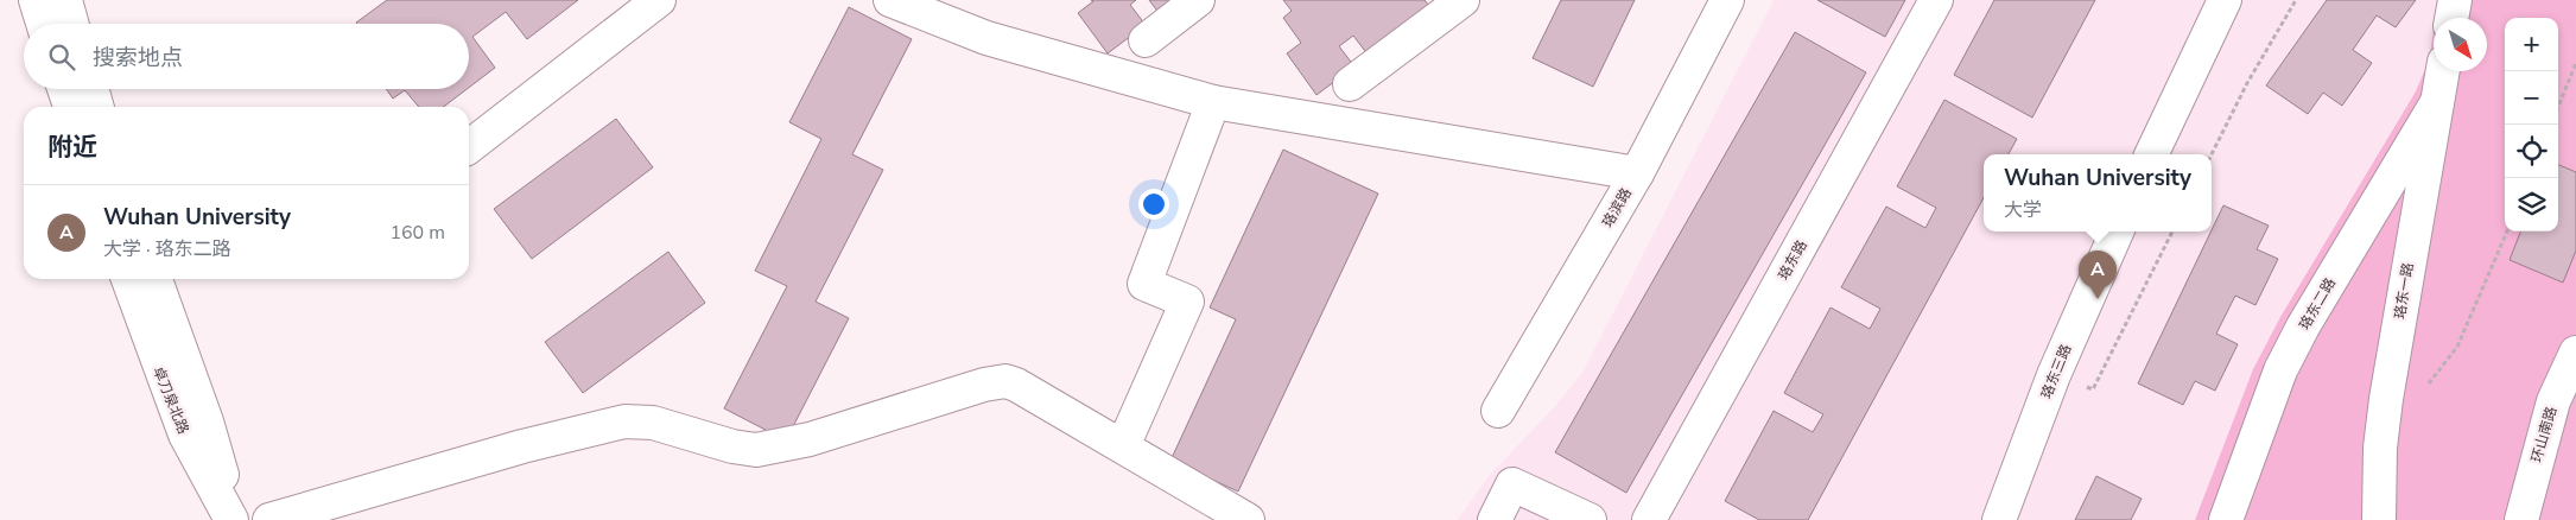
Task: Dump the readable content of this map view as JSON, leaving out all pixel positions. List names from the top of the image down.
{
  "streets": {
    "street": [
      "珞滨路",
      "珞东路",
      "珞东一路",
      "珞东二路",
      "珞东三路",
      "卓刀泉北路",
      "环山南路"
    ]
  },
  "crossings": [
    ["珞东一路", "珞东二路"]
  ],
  "north": "bottom right",
  "page": {
    "map_buttons": ["+", "−"],
    "search": "搜索地点",
    "heading": "附近",
    "popup": ["Wuhan University", "大学"],
    "list": [
      {
        "mark": "A",
        "name": "Wuhan University",
        "note": "大学 · 珞东二路",
        "value": "160 m"
      }
    ],
    "pins": "A"
  }
}
